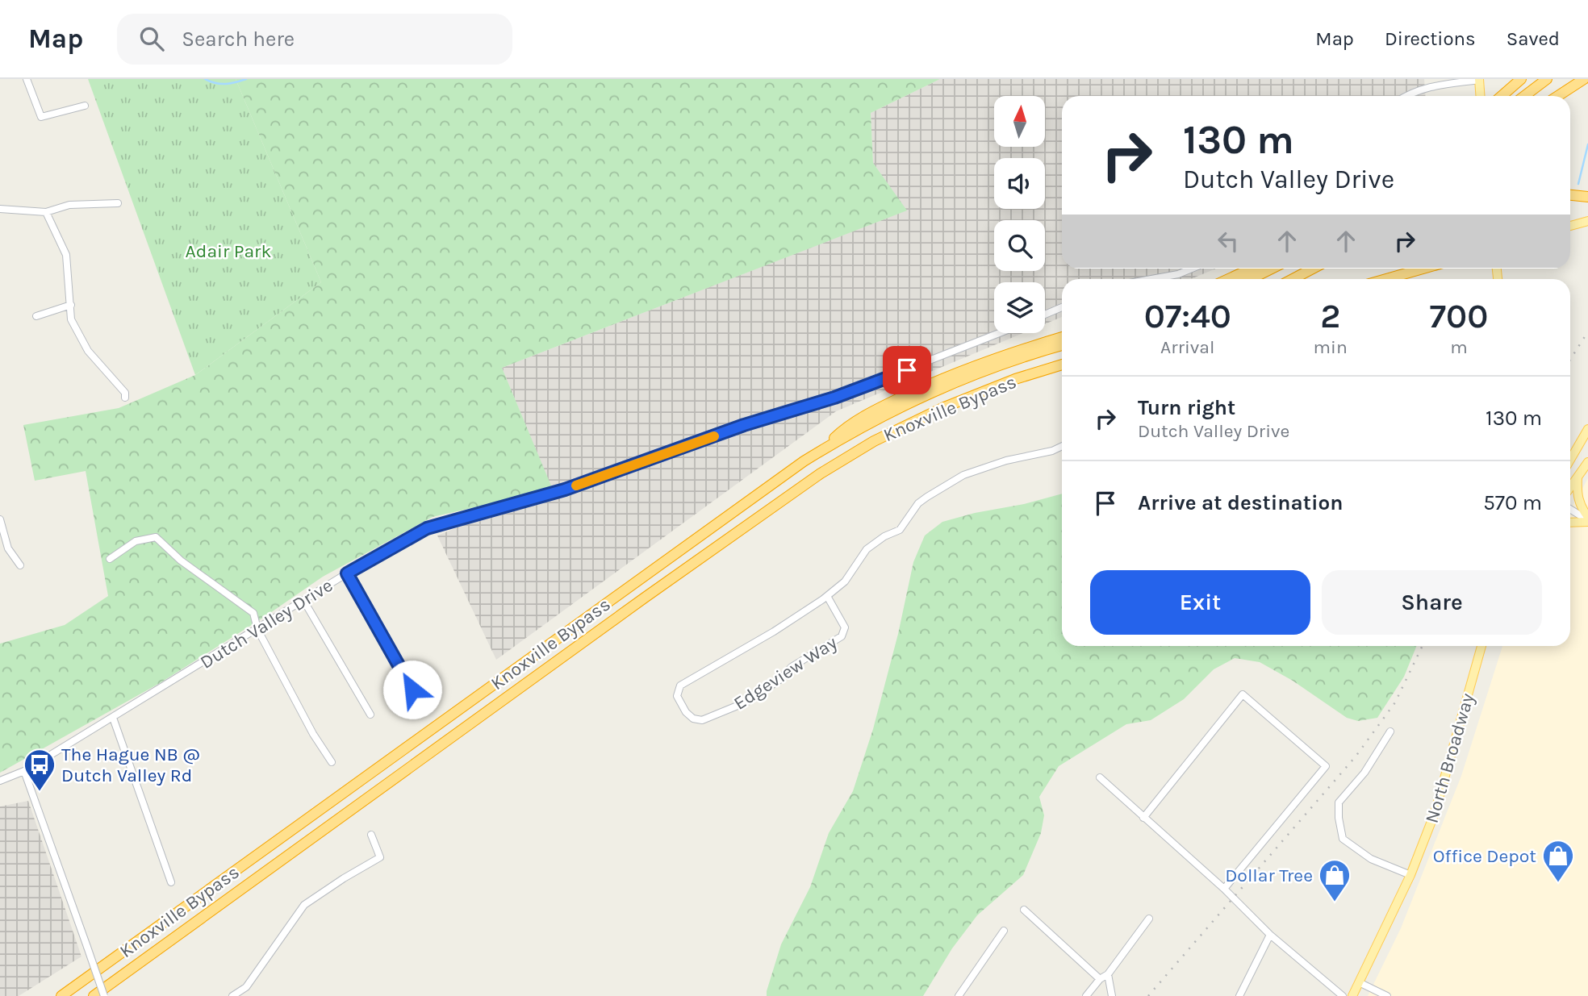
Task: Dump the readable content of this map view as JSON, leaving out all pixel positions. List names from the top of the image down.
{
  "streets": {
    "highway": ["Knoxville Bypass"],
    "main road": ["North Broadway"],
    "street": ["Dutch Valley Drive", "Edgeview Way"]
  },
  "parks": ["Adair Park"],
  "places": {
    "bus stop": ["The Hague NB @ Dutch Valley Rd"],
    "shop": ["Office Depot", "Dollar Tree"]
  },
  "north": "top",
  "page": {
    "header": "Map",
    "search": "Search here",
    "nav": ["Map", "Directions", "Saved"],
    "turn": ["130 m", "Dutch Valley Drive"],
    "eta": [
      "07:40",
      "Arrival",
      "2",
      "min",
      "700",
      "m"
    ],
    "list": [
      {
        "name": "Turn right",
        "note": "Dutch Valley Drive",
        "value": "130 m"
      },
      {
        "name": "Arrive at destination",
        "value": "570 m"
      }
    ],
    "buttons": ["Exit", "Share"]
  }
}
